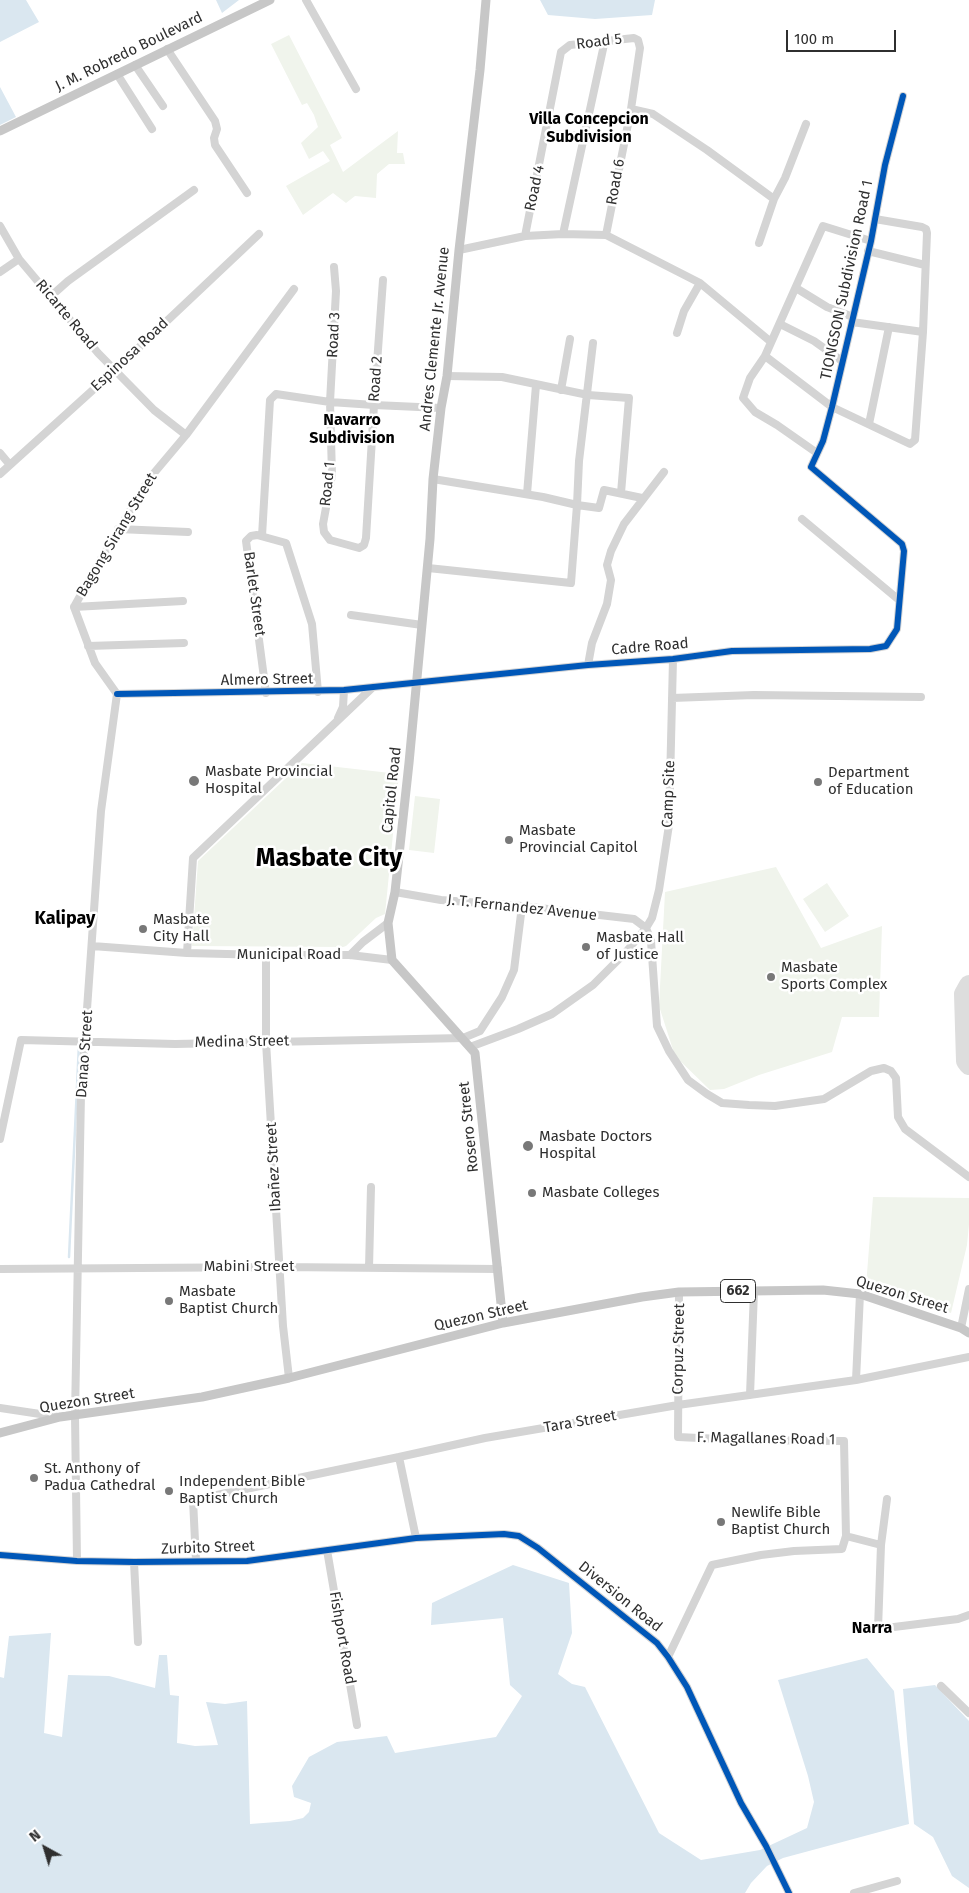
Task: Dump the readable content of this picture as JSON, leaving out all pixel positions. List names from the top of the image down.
{
  "streets": {
    "main road": [
      "J. M. Robredo Boulevard",
      "Andres Clemente Jr. Avenue",
      "Capitol Road",
      "Rosero Street",
      "662",
      "Quezon Street"
    ],
    "street": [
      "Road 5",
      "Road 6",
      "Road 4",
      "TIONGSON Subdivision Road 1",
      "Ricarte Road",
      "Road 3",
      "Espinosa Road",
      "Road 2",
      "Road 1",
      "Bagong Sirang Street",
      "Barlet Street",
      "Cadre Road",
      "Almero Street",
      "Camp Site",
      "J. T. Fernandez Avenue",
      "Municipal Road",
      "Medina Street",
      "Danao Street",
      "Ibañez Street",
      "Mabini Street",
      "Corpuz Street",
      "Tara Street",
      "F. Magallanes Road 1",
      "Zurbito Street",
      "Diversion Road",
      "Fishport Road"
    ]
  },
  "crossings": [
    ["Road 5", "Road 6"],
    ["Road 5", "Road 4"],
    ["TIONGSON Subdivision Road 1", "Cadre Road"],
    ["Ricarte Road", "Espinosa Road"],
    ["Ricarte Road", "Bagong Sirang Street"],
    ["Road 3", "Road 1"],
    ["Andres Clemente Jr. Avenue", "Cadre Road"],
    ["Andres Clemente Jr. Avenue", "Almero Street"],
    ["Andres Clemente Jr. Avenue", "Capitol Road"],
    ["Road 2", "Road 1"],
    ["Bagong Sirang Street", "Almero Street"],
    ["Bagong Sirang Street", "Danao Street"],
    ["Barlet Street", "Almero Street"],
    ["Cadre Road", "Almero Street"],
    ["Cadre Road", "Capitol Road"],
    ["Cadre Road", "Camp Site"],
    ["Almero Street", "Capitol Road"],
    ["Almero Street", "Danao Street"],
    ["Capitol Road", "J. T. Fernandez Avenue"],
    ["Capitol Road", "Municipal Road"],
    ["Capitol Road", "Rosero Street"],
    ["Camp Site", "J. T. Fernandez Avenue"],
    ["Camp Site", "Rosero Street"],
    ["Municipal Road", "Danao Street"],
    ["Municipal Road", "Rosero Street"],
    ["Municipal Road", "Ibañez Street"],
    ["Medina Street", "Danao Street"],
    ["Medina Street", "Rosero Street"],
    ["Medina Street", "Ibañez Street"],
    ["Danao Street", "Mabini Street"],
    ["Danao Street", "Quezon Street"],
    ["Danao Street", "Zurbito Street"],
    ["Rosero Street", "Mabini Street"],
    ["Rosero Street", "Quezon Street"],
    ["Ibañez Street", "Mabini Street"],
    ["Ibañez Street", "Quezon Street"],
    ["Quezon Street", "Corpuz Street"],
    ["Corpuz Street", "Tara Street"],
    ["Corpuz Street", "F. Magallanes Road 1"],
    ["Tara Street", "F. Magallanes Road 1"],
    ["Tara Street", "Zurbito Street"],
    ["Zurbito Street", "Diversion Road"],
    ["Zurbito Street", "Fishport Road"]
  ],
  "districts": [
    "Villa Concepcion Subdivision",
    "Navarro Subdivision",
    "Masbate City",
    "Kalipay",
    "Narra"
  ],
  "places": [
    "Masbate Provincial Hospital",
    "Department of Education",
    "Masbate Provincial Capitol",
    "Masbate City Hall",
    "Masbate Hall of Justice",
    "Masbate Sports Complex",
    "Masbate Doctors Hospital",
    "Masbate Colleges",
    "Masbate Baptist Church",
    "St. Anthony of Padua Cathedral",
    "Independent Bible Baptist Church",
    "Newlife Bible Baptist Church"
  ],
  "scale_bar": "100 m",
  "north": "top left"
}
